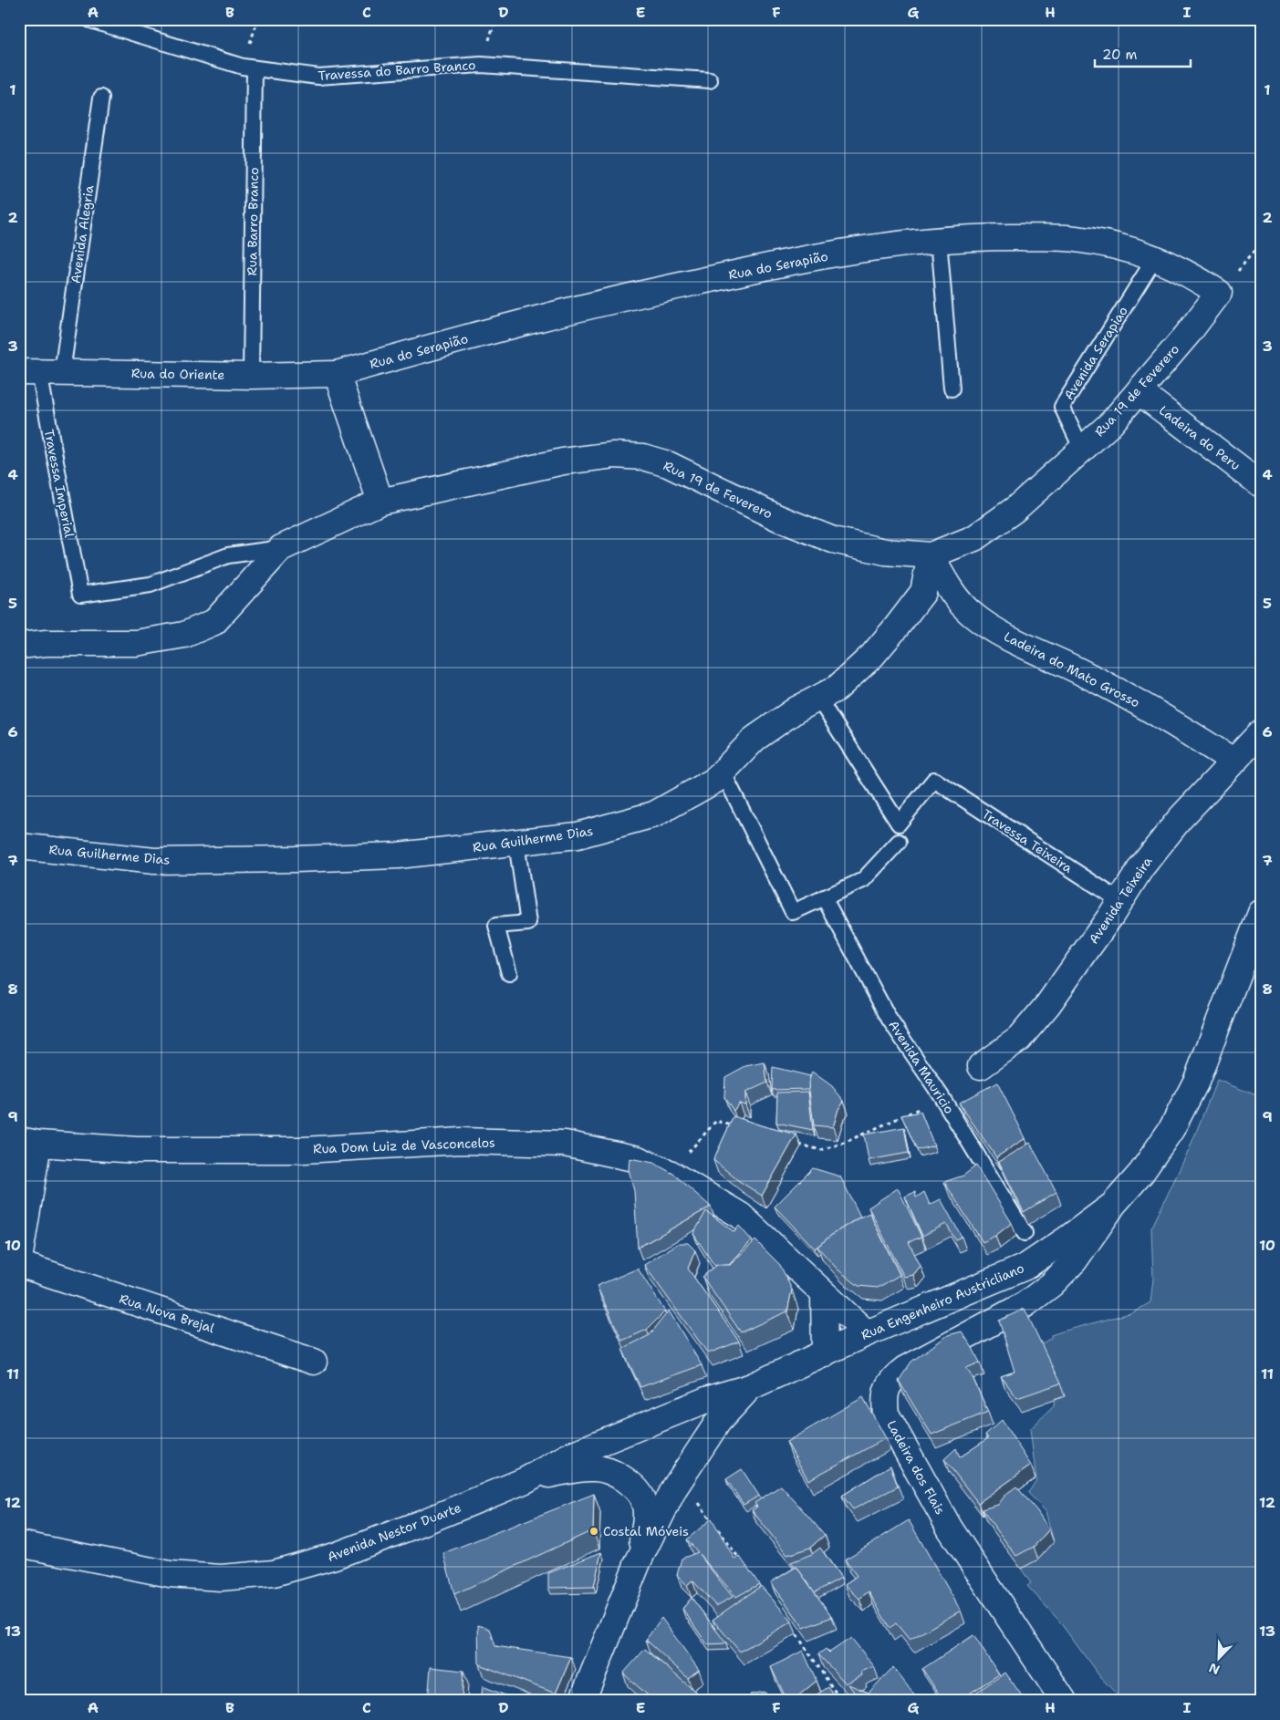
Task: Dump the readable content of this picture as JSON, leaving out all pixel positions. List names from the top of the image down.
{
  "streets": {
    "street": [
      "Rua do Serapião",
      "Rua do Oriente",
      "Rua 19 de Feverero",
      "Ladeira do Peru",
      "Ladeira do Mato Grosso",
      "Rua Guilherme Dias",
      "Avenida Teixeira",
      "Rua Dom Luiz de Vasconcelos",
      "Rua Engenheiro Austricliano",
      "Rua Nova Brejal",
      "Ladeira dos Flais",
      "Avenida Nestor Duarte"
    ],
    "lane": [
      "Travessa do Barro Branco",
      "Rua Barro Branco",
      "Avenida Alegria",
      "Avenida Serapiao",
      "Travessa Imperial",
      "Travessa Teixeira",
      "Avenida Mauricio"
    ]
  },
  "crossings": [
    ["Travessa do Barro Branco", "Rua Barro Branco"],
    ["Rua Barro Branco", "Rua do Oriente"],
    ["Avenida Alegria", "Rua do Oriente"],
    ["Avenida Alegria", "Travessa Imperial"],
    ["Rua do Serapião", "Avenida Serapiao"],
    ["Rua do Serapião", "Rua do Oriente"],
    ["Rua do Serapião", "Rua 19 de Feverero"],
    ["Avenida Serapiao", "Rua 19 de Feverero"],
    ["Rua do Oriente", "Travessa Imperial"],
    ["Rua 19 de Feverero", "Ladeira do Peru"],
    ["Rua 19 de Feverero", "Travessa Imperial"],
    ["Rua 19 de Feverero", "Ladeira do Mato Grosso"],
    ["Rua 19 de Feverero", "Rua Guilherme Dias"],
    ["Ladeira do Mato Grosso", "Rua Guilherme Dias"],
    ["Ladeira do Mato Grosso", "Avenida Teixeira"],
    ["Rua Guilherme Dias", "Travessa Teixeira"],
    ["Travessa Teixeira", "Avenida Teixeira"],
    ["Rua Dom Luiz de Vasconcelos", "Rua Engenheiro Austricliano"],
    ["Rua Engenheiro Austricliano", "Ladeira dos Flais"],
    ["Rua Engenheiro Austricliano", "Avenida Nestor Duarte"]
  ],
  "places": ["Costal Móveis"],
  "scale_bar": "20 m",
  "north": "bottom left",
  "grid": {
    "columns": [
      "A",
      "B",
      "C",
      "D",
      "E",
      "F",
      "G",
      "H",
      "I"
    ],
    "rows": [
      "1",
      "2",
      "3",
      "4",
      "5",
      "6",
      "7",
      "8",
      "9",
      "10",
      "11",
      "12",
      "13"
    ]
  }
}
